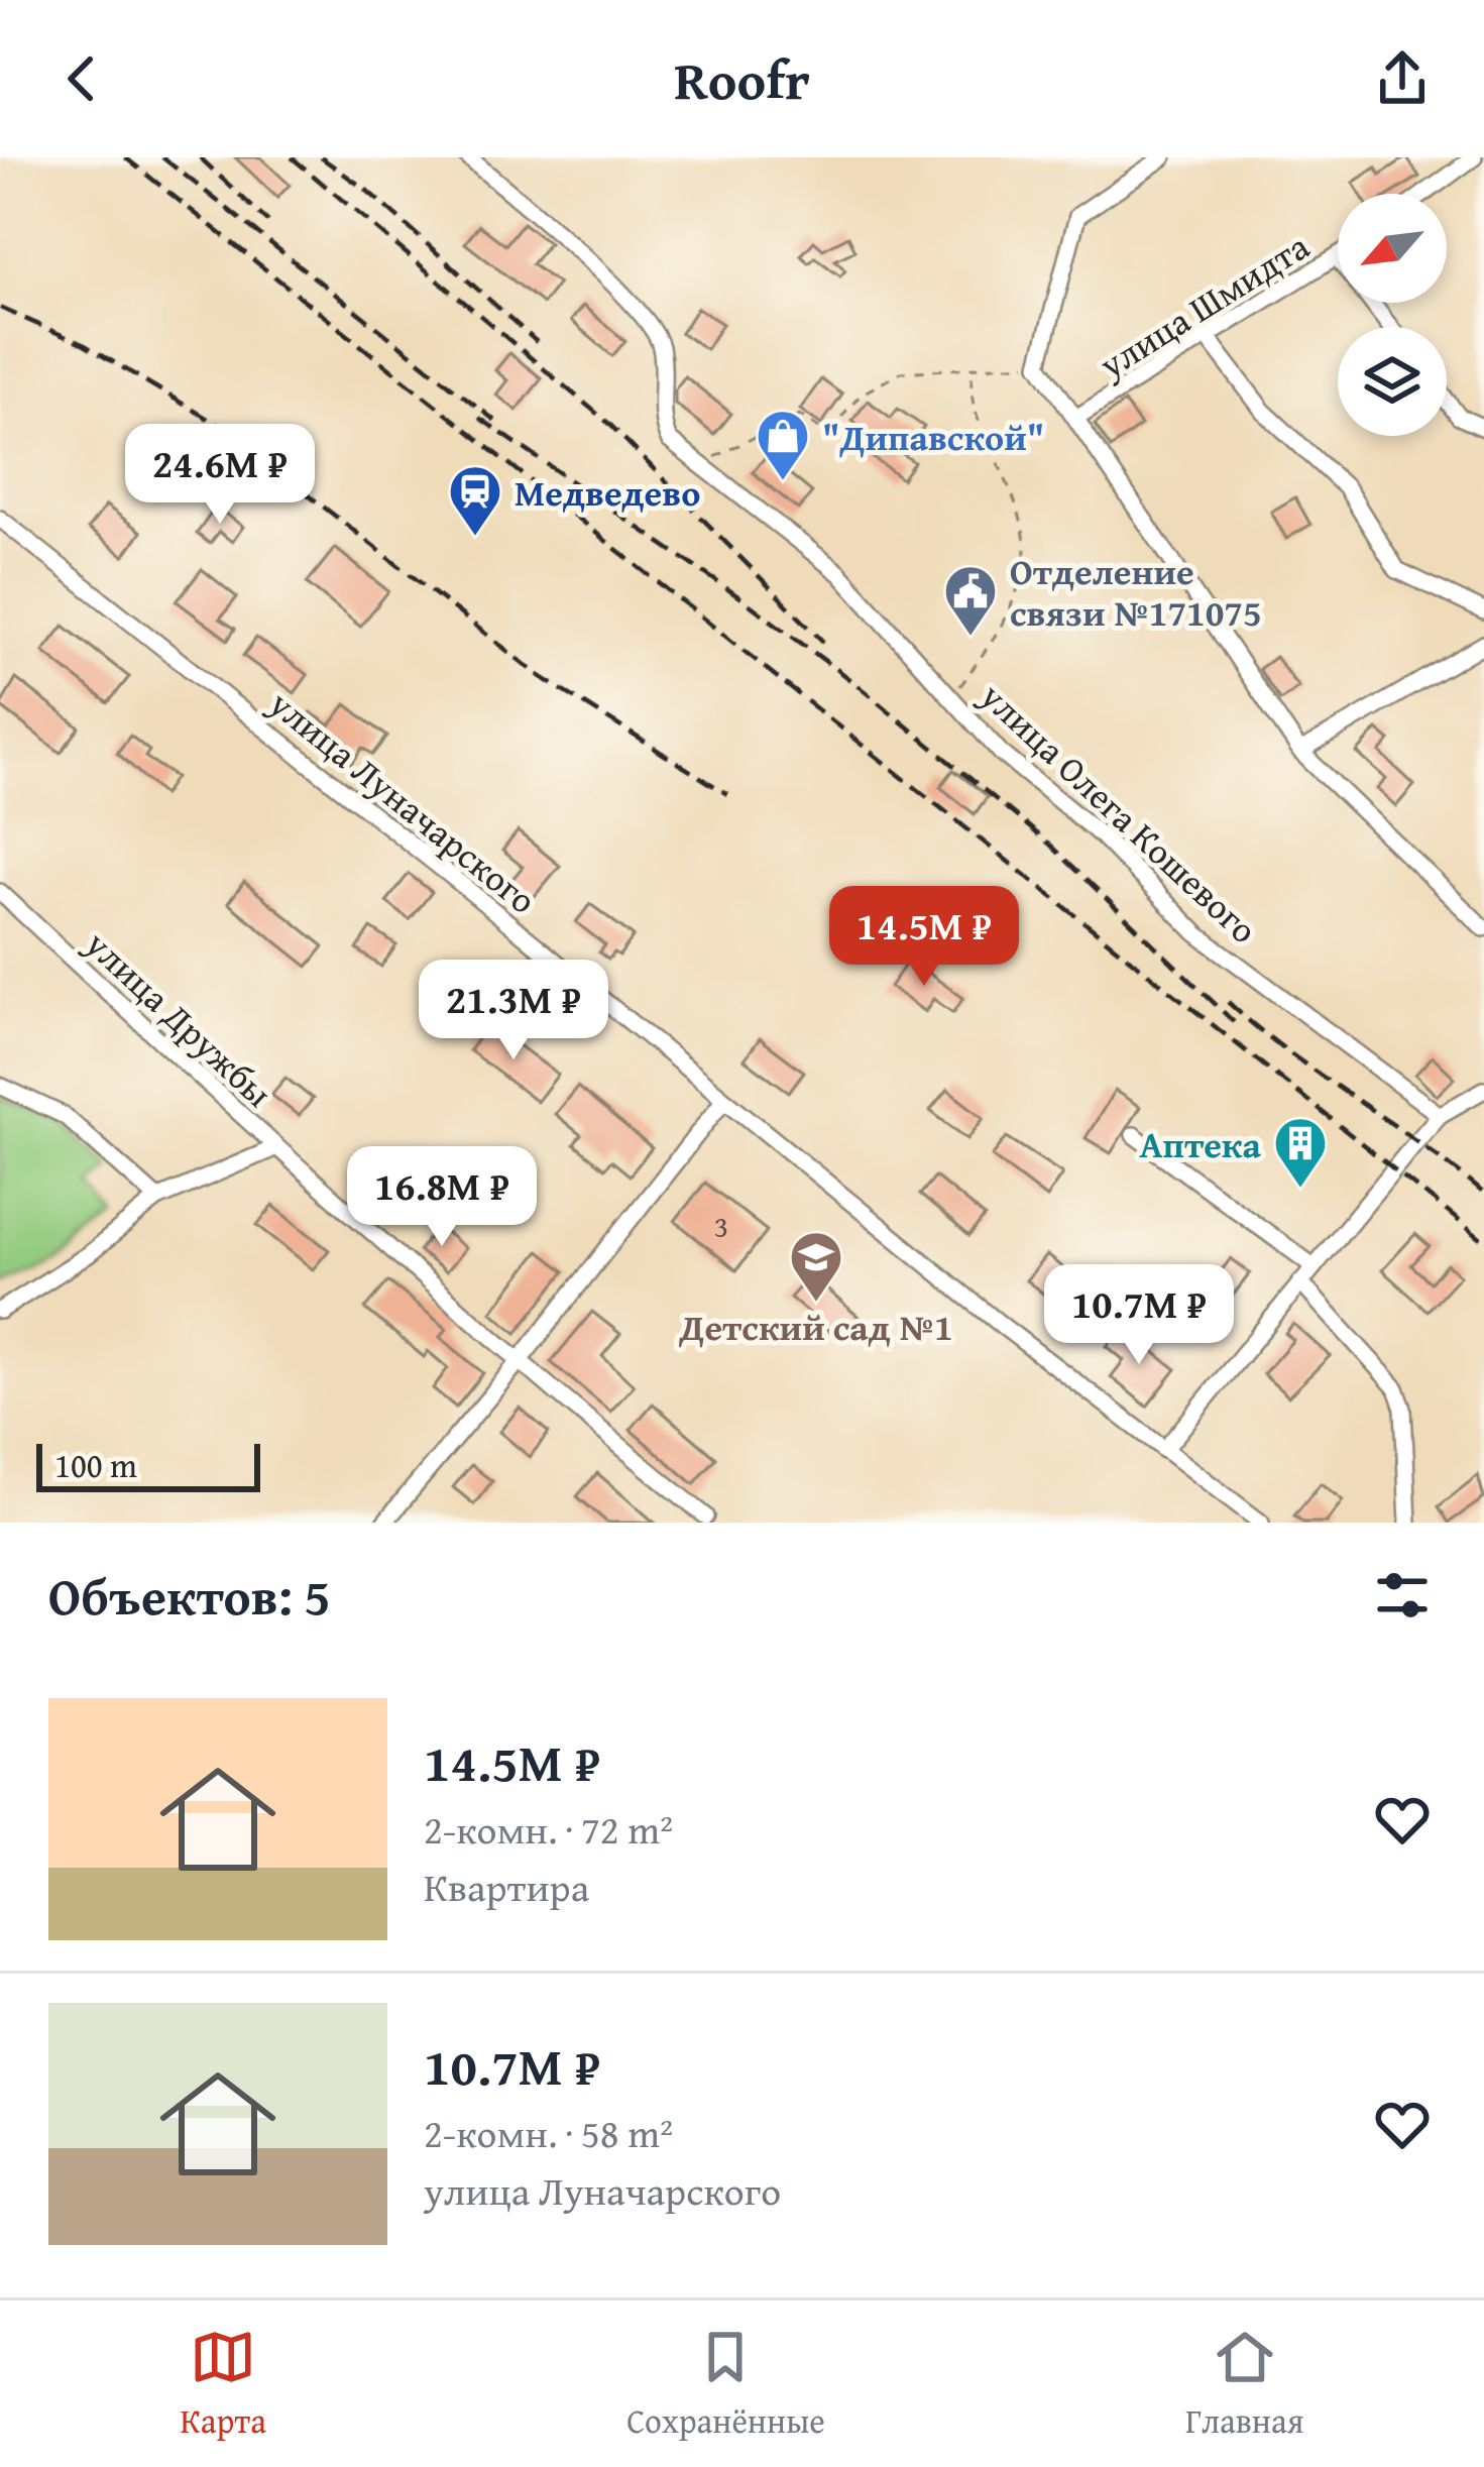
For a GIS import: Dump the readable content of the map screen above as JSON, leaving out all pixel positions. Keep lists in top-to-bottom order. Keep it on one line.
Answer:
{"streets":{"street":["улица Шмидта","улица Луначарского","улица Олега Кошевого","улица Дружбы"]},"places":{"shop":["\"Дипавской\""],"station":["Медведево"],"public building":["Отделение связи №171075"],"building":["Аптека"],"school or university":["Детский сад №1"]},"house_numbers":["3"],"scale_bar":"100 m","north":"bottom left","page":{"header":"Roofr","price":["24.6M ₽","14.5M ₽","21.3M ₽","16.8M ₽","10.7M ₽"],"scale":"100 m","heading":"Объектов: 5","list":[{"name":"14.5M ₽","note":"2-комн. · 72 m² · Квартира"},{"name":"10.7M ₽","note":"2-комн. · 58 m² · улица Луначарского"}],"tabs":["Карта","Сохранённые","Главная"]}}
